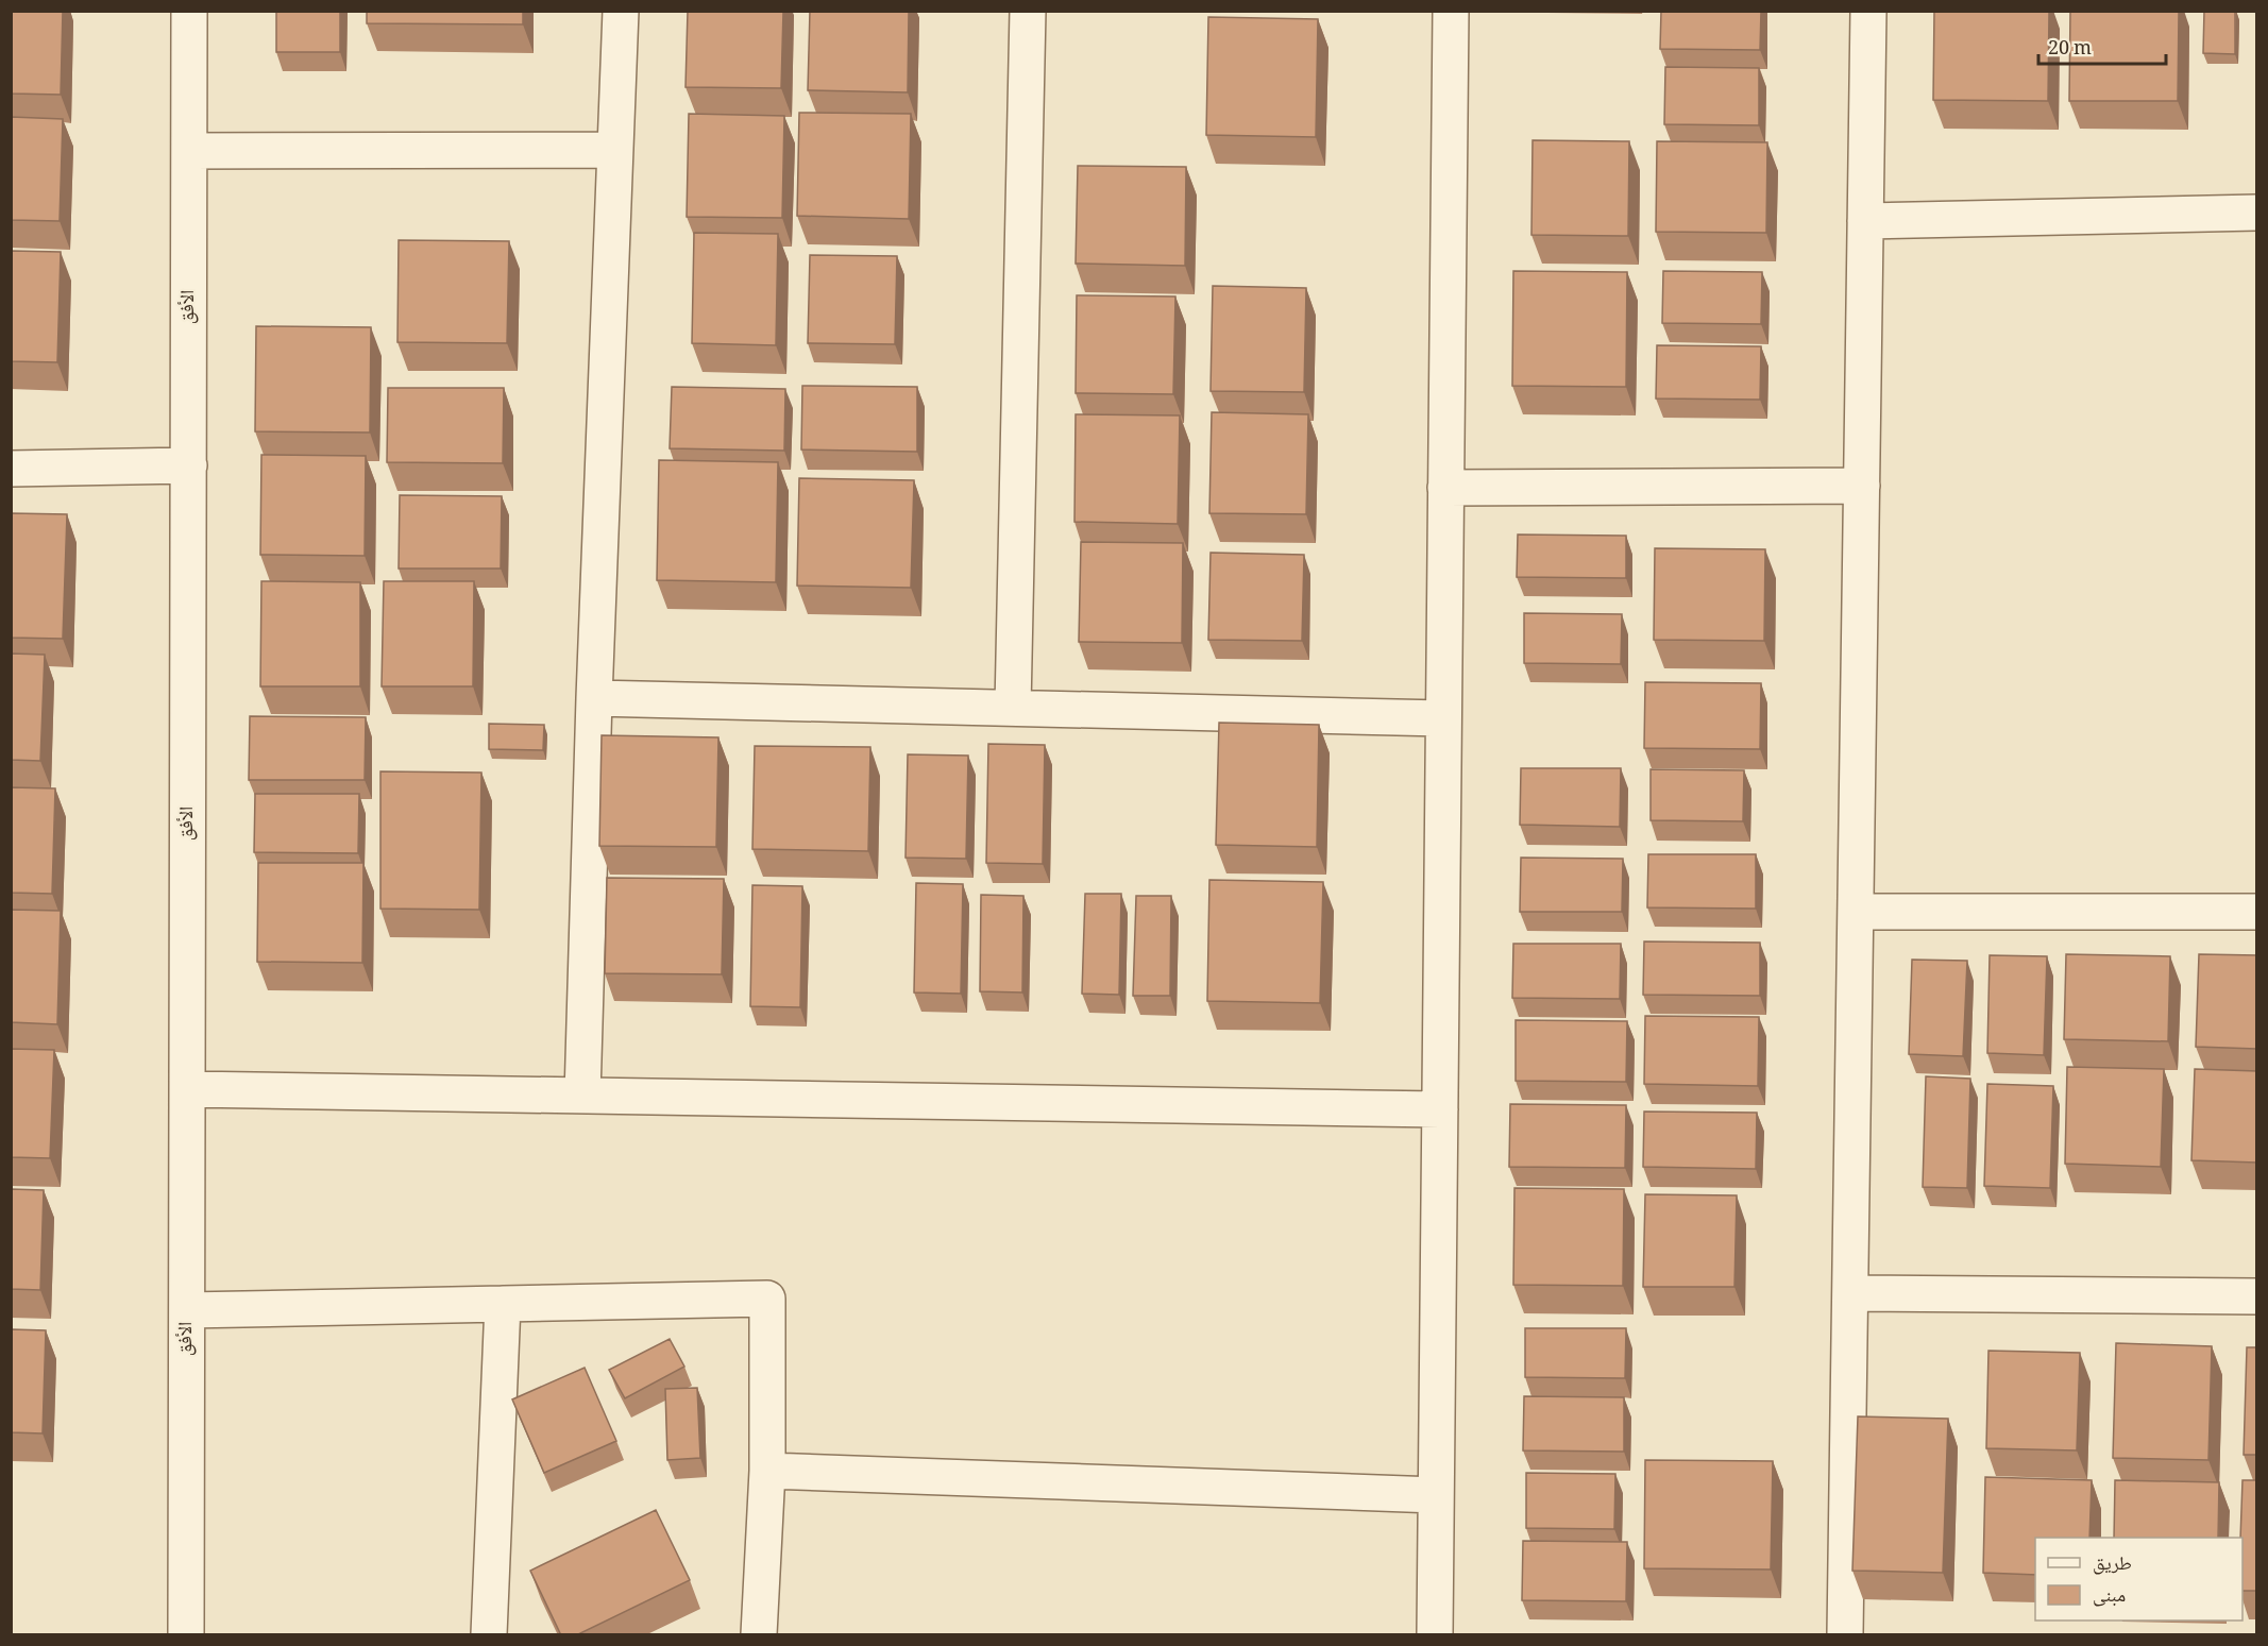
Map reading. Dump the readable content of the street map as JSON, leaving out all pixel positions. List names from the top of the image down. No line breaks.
{"streets":{"street":["الأفق"]},"legend":["طريق","مبنى"],"scale_bar":"20 m"}
